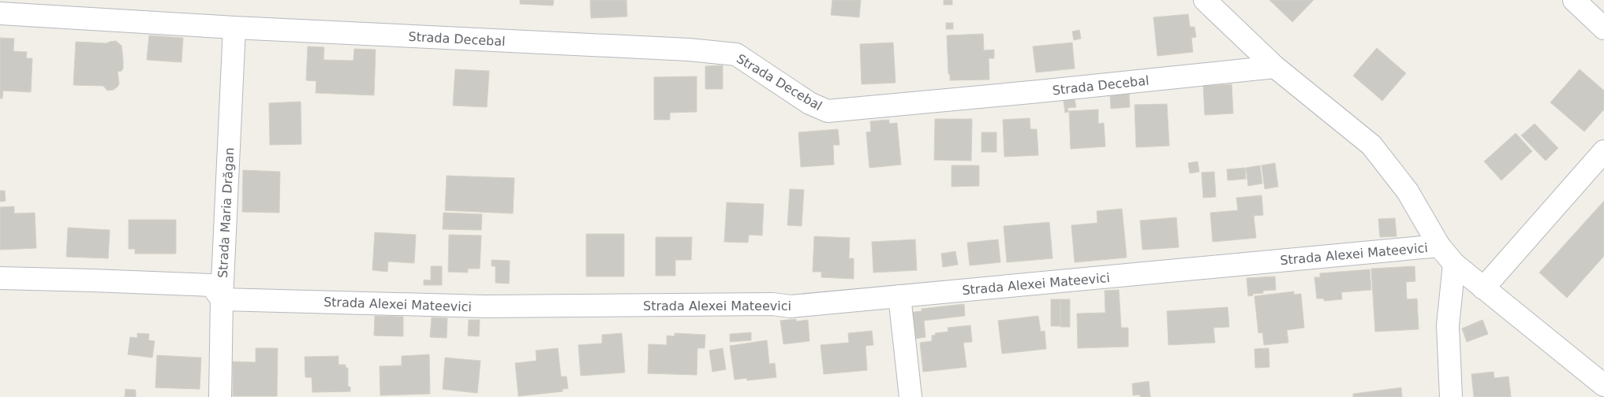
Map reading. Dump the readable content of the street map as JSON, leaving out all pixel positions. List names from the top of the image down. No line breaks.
{"streets":{"street":["Strada Decebal","Strada Maria Drăgan","Strada Alexei Mateevici"]},"crossings":[["Strada Decebal","Strada Maria Drăgan"],["Strada Maria Drăgan","Strada Alexei Mateevici"]]}
